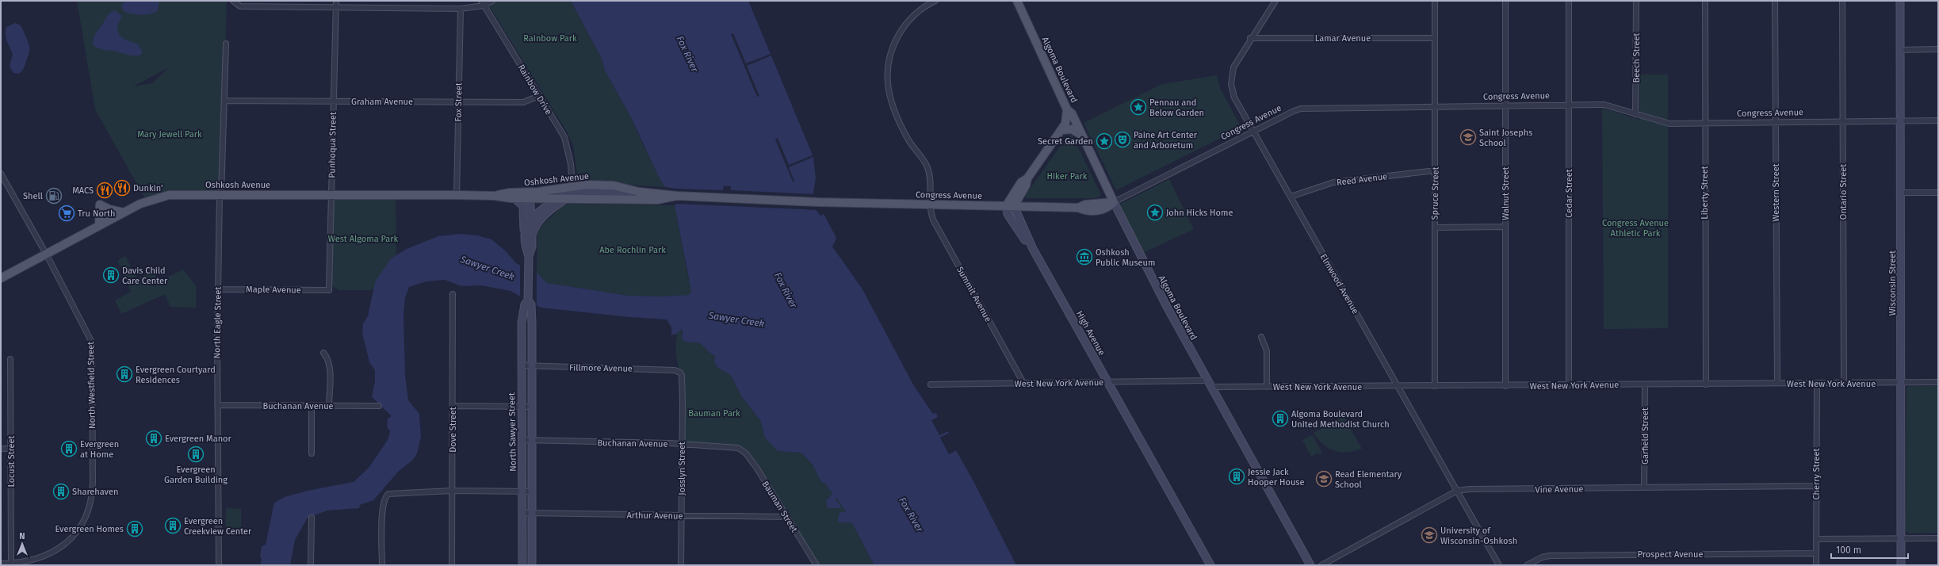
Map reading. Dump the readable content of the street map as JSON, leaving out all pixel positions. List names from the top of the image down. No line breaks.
{"streets":{"main road":["Algoma Boulevard","Congress Avenue","Oshkosh Avenue"],"street":["Lamar Avenue","Beech Street","Rainbow Drive","Graham Avenue","Fox Street","Punhoqua Street","Reed Avenue","Ontario Street","Liberty Street","Western Street","Spruce Street","Walnut Street","Cedar Street","Wisconsin Street","Elmwood Avenue","Maple Avenue","Summit Avenue","North Eagle Street","High Avenue","Fillmore Avenue","West New York Avenue","North Westfield Street","Buchanan Avenue","Dove Street","North Sawyer Street","Garfield Street","Locust Street","Josslyn Street","Cherry Street","Vine Avenue","Bauman Street","Arthur Avenue","Prospect Avenue"]},"crossings":[["Lamar Avenue","Spruce Street"],["Lamar Avenue","Elmwood Avenue"],["Beech Street","Congress Avenue"],["Algoma Boulevard","Congress Avenue"],["Algoma Boulevard","West New York Avenue"],["Rainbow Drive","Graham Avenue"],["Rainbow Drive","Oshkosh Avenue"],["Congress Avenue","Oshkosh Avenue"],["Congress Avenue","Ontario Street"],["Congress Avenue","Liberty Street"],["Congress Avenue","Western Street"],["Congress Avenue","Spruce Street"],["Congress Avenue","Walnut Street"],["Congress Avenue","Cedar Street"],["Congress Avenue","Wisconsin Street"],["Congress Avenue","Elmwood Avenue"],["Congress Avenue","Summit Avenue"],["Congress Avenue","High Avenue"],["Graham Avenue","Fox Street"],["Graham Avenue","Punhoqua Street"],["Graham Avenue","North Eagle Street"],["Fox Street","Oshkosh Avenue"],["Punhoqua Street","Oshkosh Avenue"],["Punhoqua Street","Maple Avenue"],["Oshkosh Avenue","North Eagle Street"],["Oshkosh Avenue","North Westfield Street"],["Oshkosh Avenue","North Sawyer Street"],["Reed Avenue","Spruce Street"],["Reed Avenue","Elmwood Avenue"],["Ontario Street","West New York Avenue"],["Liberty Street","West New York Avenue"],["Western Street","West New York Avenue"],["Spruce Street","West New York Avenue"],["Walnut Street","West New York Avenue"],["Cedar Street","West New York Avenue"],["Wisconsin Street","West New York Avenue"],["Elmwood Avenue","West New York Avenue"],["Elmwood Avenue","Vine Avenue"],["Maple Avenue","North Eagle Street"],["Summit Avenue","West New York Avenue"],["North Eagle Street","Buchanan Avenue"],["High Avenue","West New York Avenue"],["Fillmore Avenue","North Sawyer Street"],["Fillmore Avenue","Josslyn Street"],["West New York Avenue","Garfield Street"],["West New York Avenue","Cherry Street"],["North Westfield Street","Locust Street"],["Buchanan Avenue","North Sawyer Street"],["Buchanan Avenue","Josslyn Street"],["Buchanan Avenue","Bauman Street"],["North Sawyer Street","Arthur Avenue"],["Garfield Street","Vine Avenue"],["Josslyn Street","Arthur Avenue"],["Cherry Street","Vine Avenue"],["Cherry Street","Prospect Avenue"],["Bauman Street","Arthur Avenue"]],"water":["Fox River","Sawyer Creek"],"parks":["Rainbow Park","Mary Jewell Park","Hiker Park","Congress Avenue Athletic Park","West Algoma Park","Abe Rochlin Park","Bauman Park"],"places":{"place":["Pennau and Below Garden","Secret Garden","John Hicks Home"],"school or university":["Saint Josephs School","Read Elementary School","University of Wisconsin-Oshkosh"],"theatre":["Paine Art Center and Arboretum"],"restaurant":["Dunkin'","MACS"],"fuel station":["Shell"],"supermarket":["Tru North"],"museum":["Oshkosh Public Museum"],"building":["Davis Child Care Center","Evergreen Courtyard Residences","Algoma Boulevard United Methodist Church","Evergreen Manor","Evergreen at Home","Evergreen Garden Building","Jessie Jack Hooper House","Sharehaven","Evergreen Creekview Center","Evergreen Homes"]},"scale_bar":"100 m","north":"top"}
